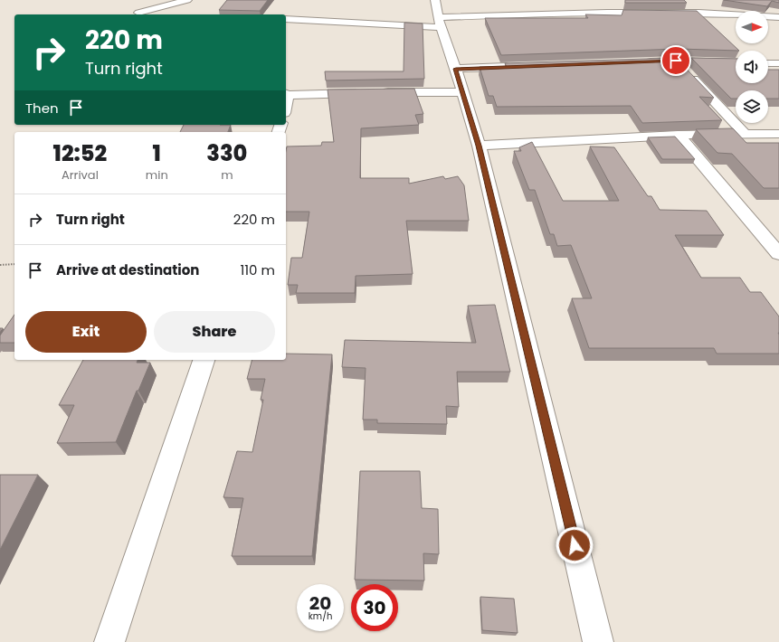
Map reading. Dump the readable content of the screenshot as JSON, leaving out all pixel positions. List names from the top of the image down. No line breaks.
{"north":"right","page":{"turn":["220 m","Turn right"],"then":"Then","eta":["12:52","Arrival","1","min","330","m"],"list":[{"name":"Turn right","value":"220 m"},{"name":"Arrive at destination","value":"110 m"}],"buttons":["Exit","Share"],"speed":"20 km/h","limit":"30"}}
